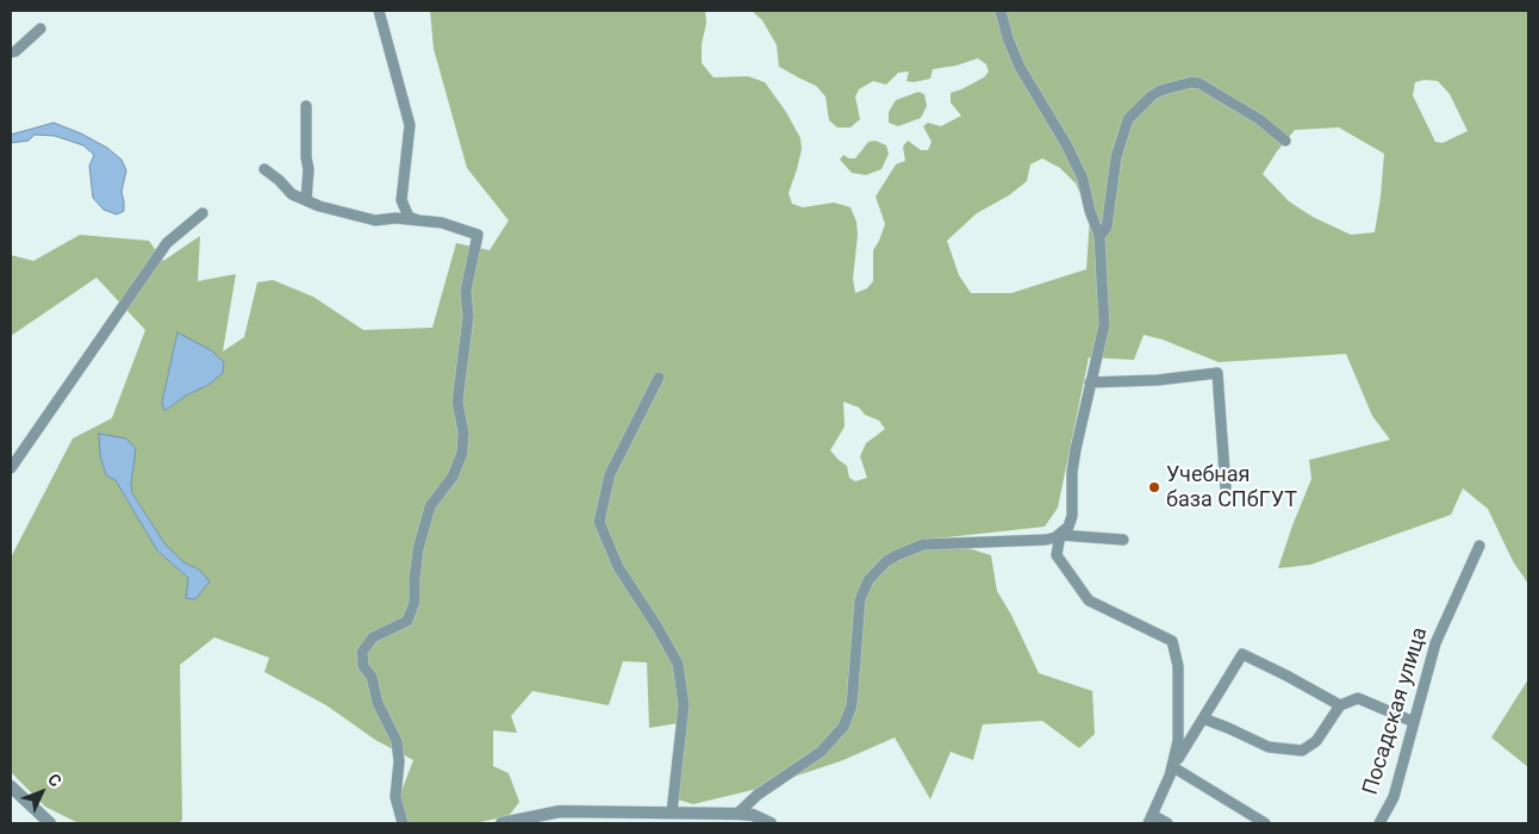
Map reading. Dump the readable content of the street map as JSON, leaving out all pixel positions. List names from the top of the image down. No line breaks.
{"streets":{"street":["Посадская улица"]},"places":["Учебная база СПбГУТ"],"north":"top right"}
